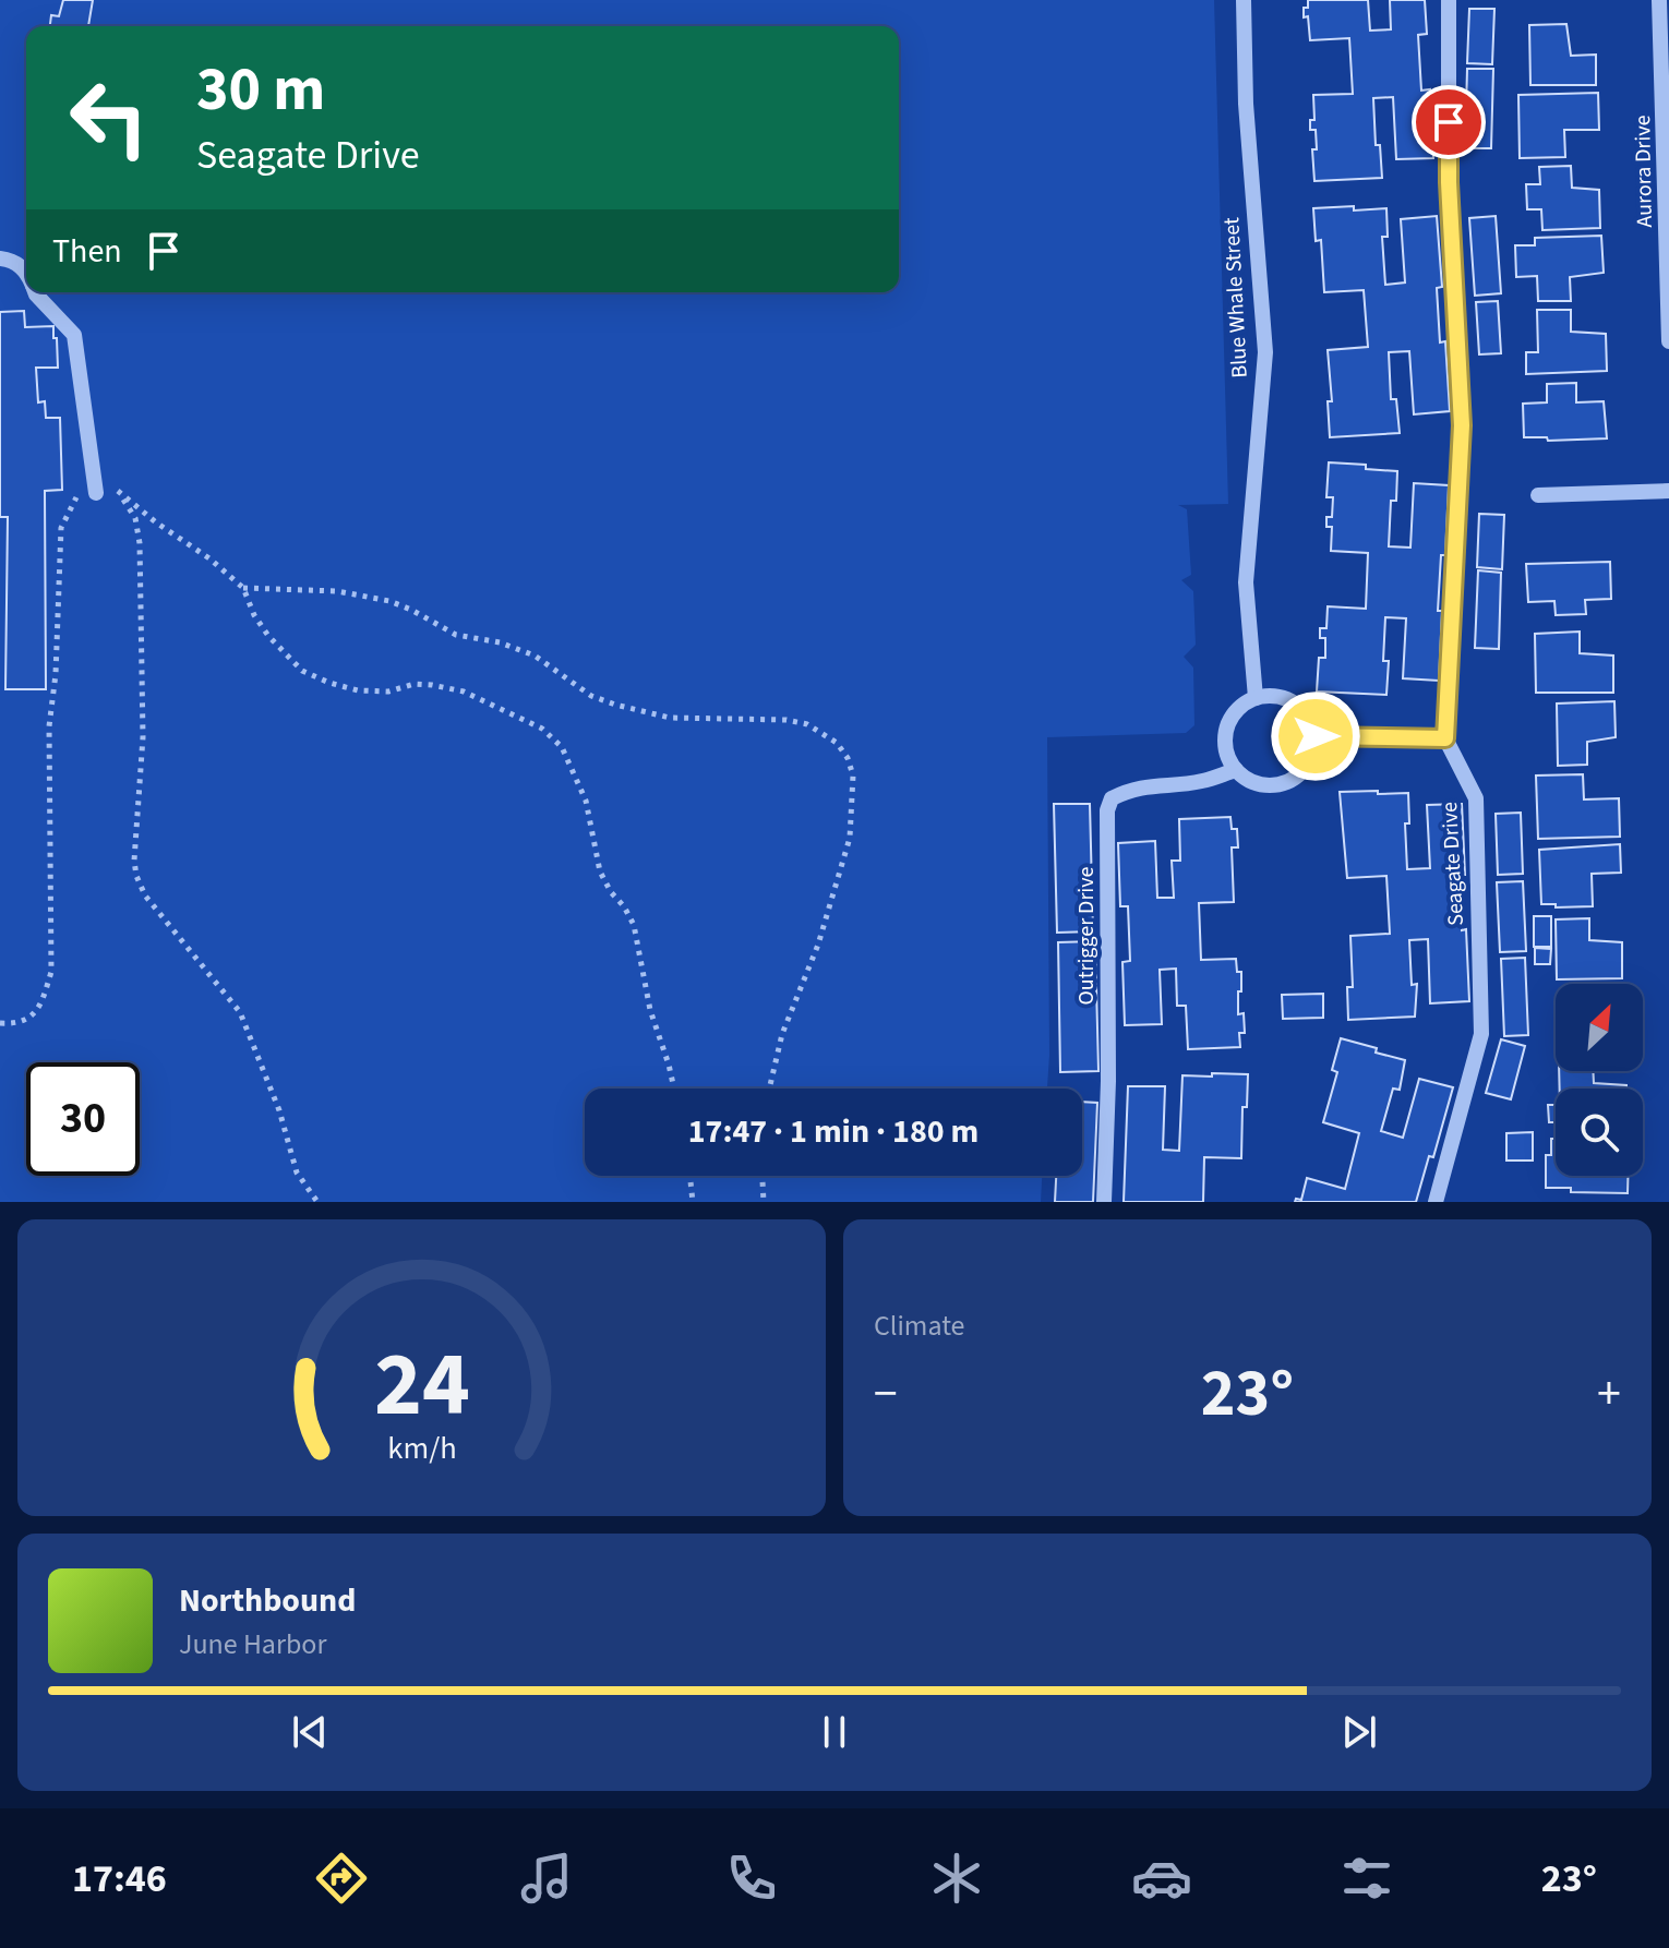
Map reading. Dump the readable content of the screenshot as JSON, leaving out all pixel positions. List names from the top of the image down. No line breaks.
{"streets":{"street":["Aurora Drive","Blue Whale Street","Seagate Drive","Outrigger Drive"]},"crossings":[["Blue Whale Street","Outrigger Drive"]],"north":"top right","page":{"turn":["30 m","Seagate Drive"],"then":"Then","limit":"30","trip":"17:47 · 1 min · 180 m","tile":"Climate","heat":["−","23°","+"],"song":["Northbound","June Harbor"],"tabs":["17:46","23°"],"gauge":["24","km/h"]}}
